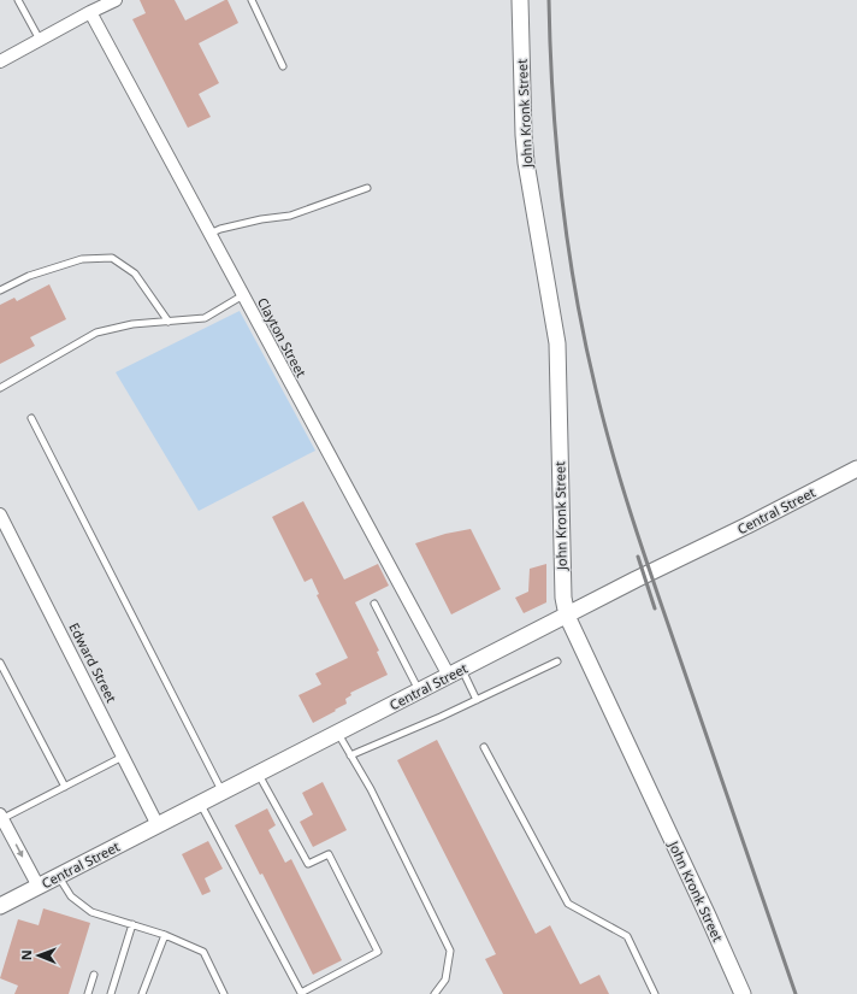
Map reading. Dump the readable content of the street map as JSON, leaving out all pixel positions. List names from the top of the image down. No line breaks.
{"streets":{"street":["John Kronk Street","Clayton Street","Central Street","Edward Street"]},"crossings":[["John Kronk Street","Central Street"],["Clayton Street","Central Street"],["Central Street","Edward Street"]],"north":"left"}
